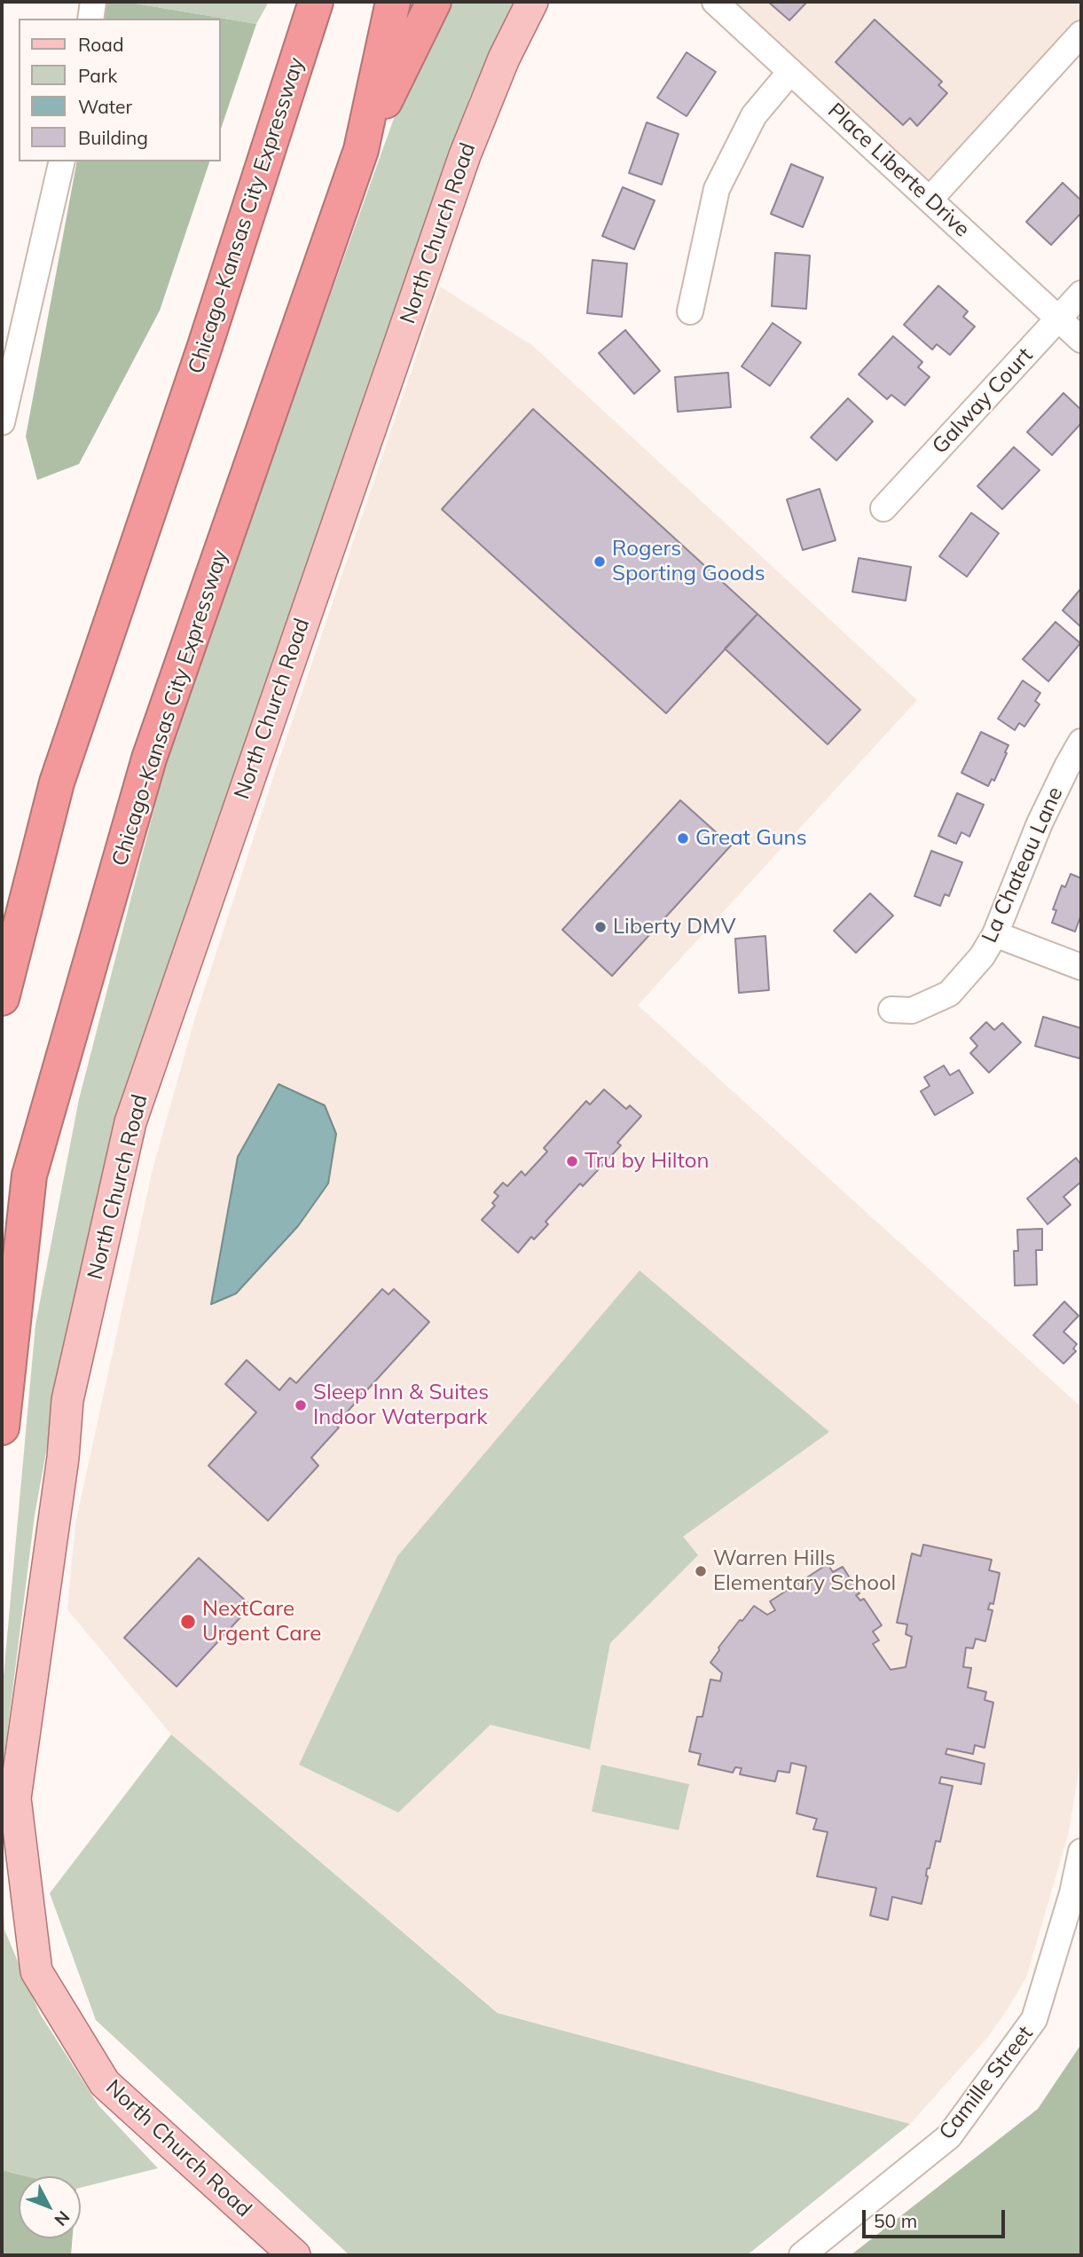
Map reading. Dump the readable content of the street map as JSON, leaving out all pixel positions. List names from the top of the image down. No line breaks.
{"streets":{"highway":["Chicago-Kansas City Expressway"],"main road":["North Church Road"],"street":["Place Liberte Drive","Galway Court","La Chateau Lane","Camille Street"]},"crossings":[["Place Liberte Drive","Galway Court"]],"places":["Rogers Sporting Goods","Great Guns","Liberty DMV","Tru by Hilton","Sleep Inn & Suites Indoor Waterpark","Warren Hills Elementary School","NextCare Urgent Care"],"legend":["Road","Park","Water","Building"],"scale_bar":"50 m","north":"bottom right"}
